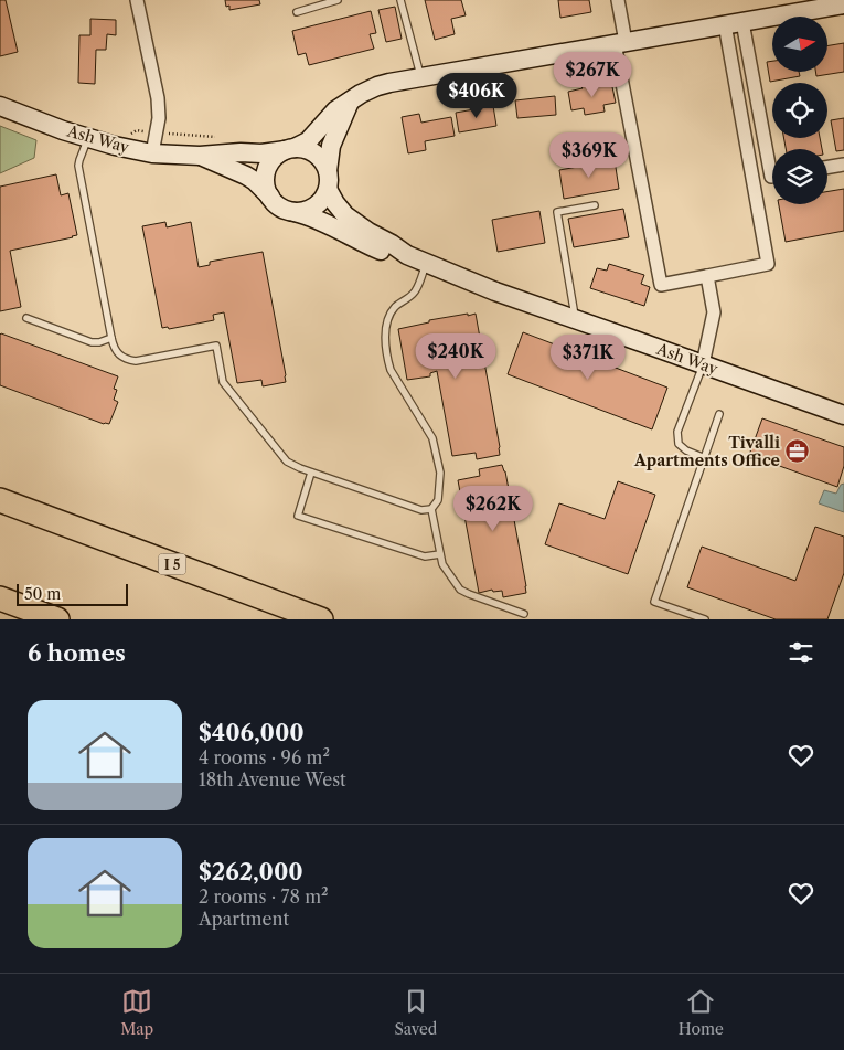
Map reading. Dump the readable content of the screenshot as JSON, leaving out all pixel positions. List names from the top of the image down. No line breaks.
{"streets":{"highway":["I 5"],"street":["Ash Way"]},"places":{"office":["Tivalli Apartments Office"]},"scale_bar":"50 m","north":"right","page":{"price":["$267K","$406K","$369K","$240K","$371K","$262K"],"scale":"50 m","heading":"6 homes","list":[{"name":"$406,000","note":"4 rooms · 96 m² · 18th Avenue West"},{"name":"$262,000","note":"2 rooms · 78 m² · Apartment"}],"tabs":["Map","Saved","Home"]}}
